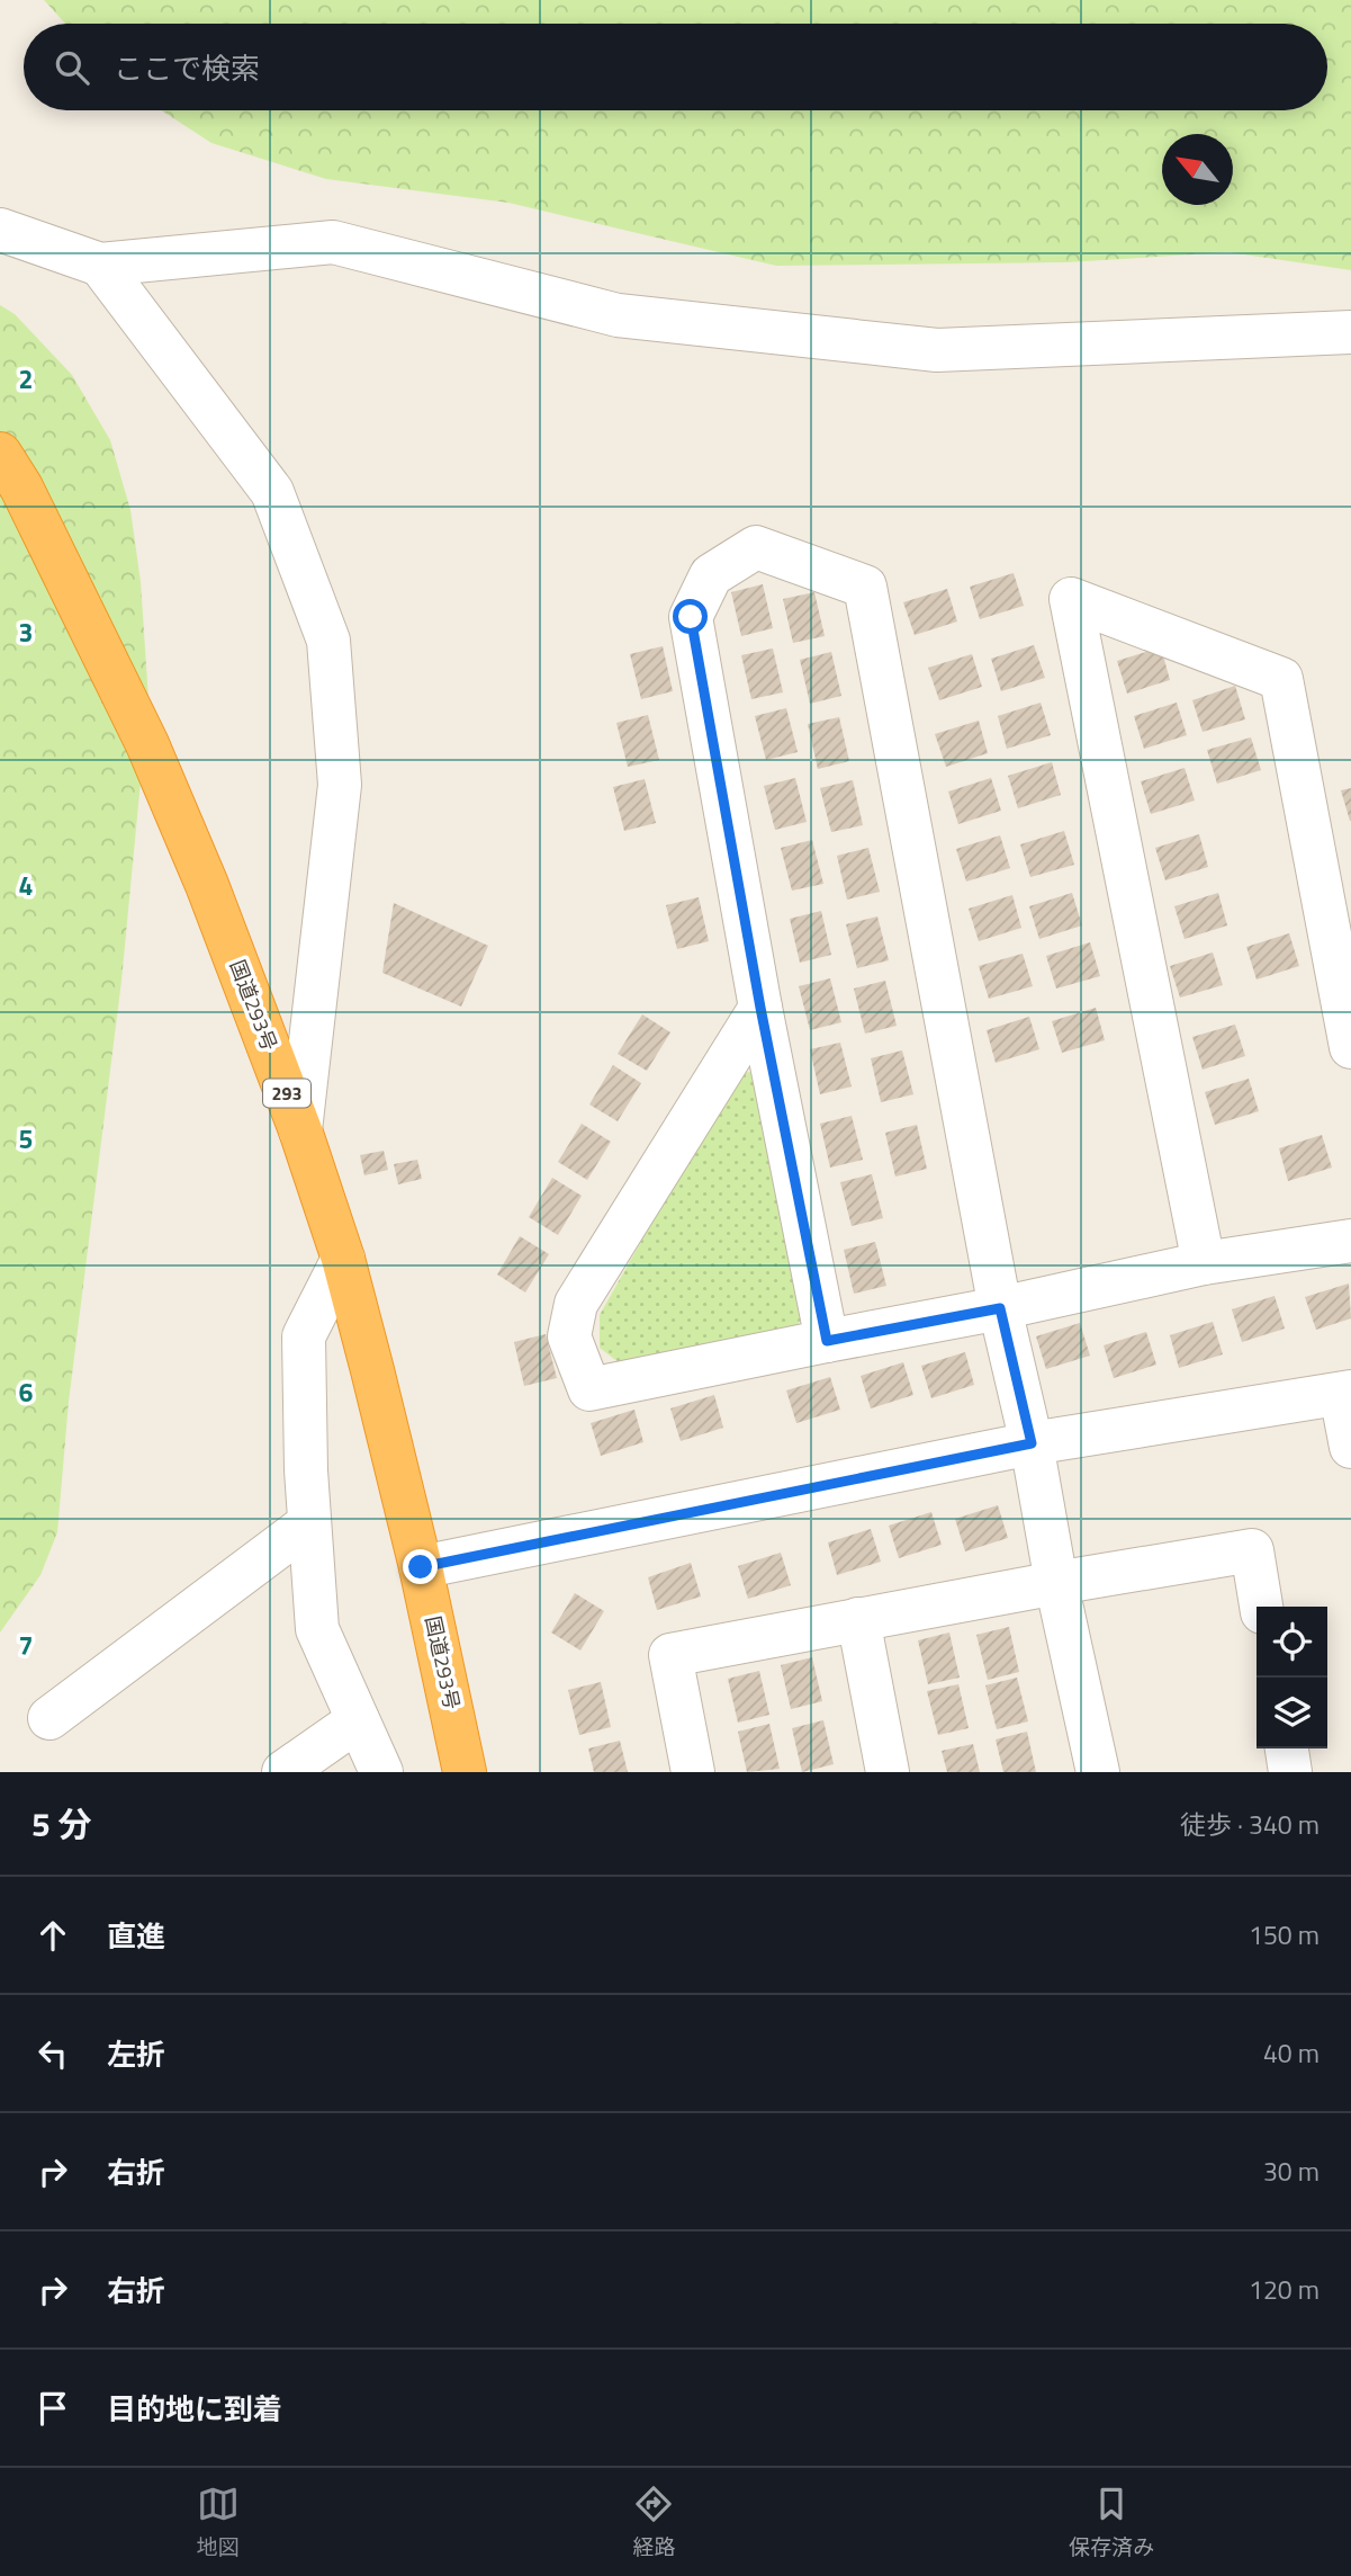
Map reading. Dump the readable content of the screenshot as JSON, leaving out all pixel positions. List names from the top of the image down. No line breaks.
{"streets":{"highway":["国道293号","293"]},"north":"top left","page":{"search":"ここで検索","heading":["5 分","徒歩 · 340 m"],"list":[["直進","150 m"],["左折","40 m"],["右折","30 m"],["右折","120 m"],"目的地に到着"],"nav":["地図","経路","保存済み"]},"grid":{"rows":["2","3","4","5","6","7"]}}
